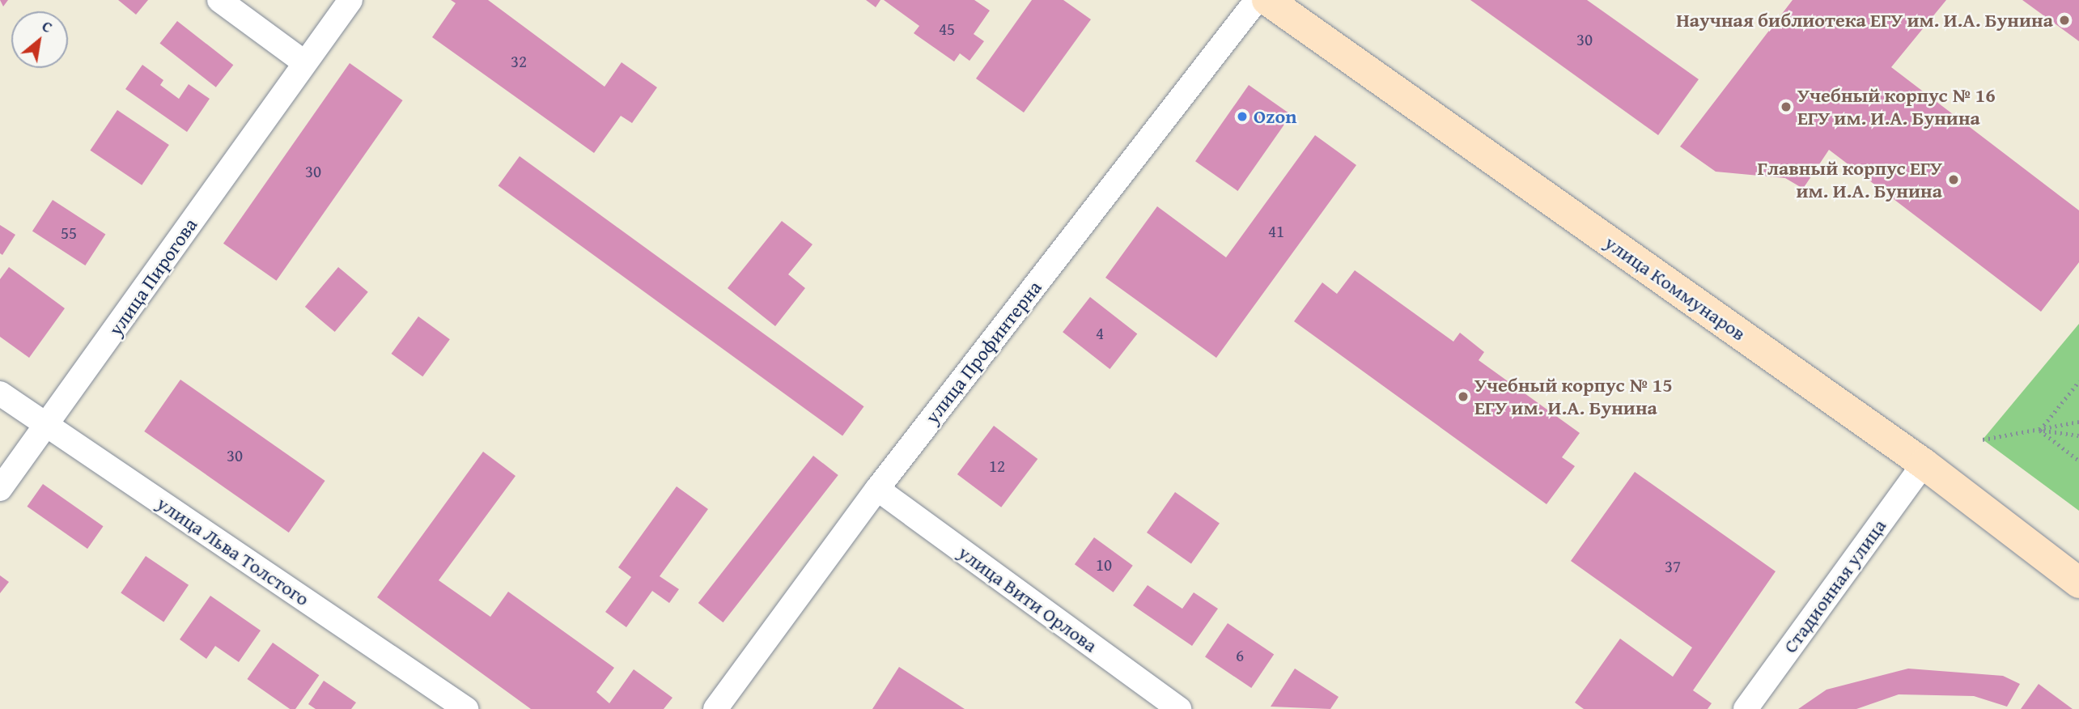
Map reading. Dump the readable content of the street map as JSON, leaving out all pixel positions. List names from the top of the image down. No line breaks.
{"streets":{"main road":["улица Коммунаров"],"street":["улица Пирогова","улица Профинтерна","улица Льва Толстого","Стадионная улица","улица Вити Орлова"]},"crossings":[["улица Пирогова","улица Льва Толстого"],["улица Коммунаров","Стадионная улица"],["улица Профинтерна","улица Вити Орлова"]],"places":["Научная библиотека ЕГУ им. И.А. Бунина","Учебный корпус № 16 ЕГУ им. И.А. Бунина","Ozon","Главный корпус ЕГУ им. И.А. Бунина","Учебный корпус № 15 ЕГУ им. И.А. Бунина"],"house_numbers":["45","30","32","30","41","55","4","30","12","10","37","6"],"north":"top right"}
